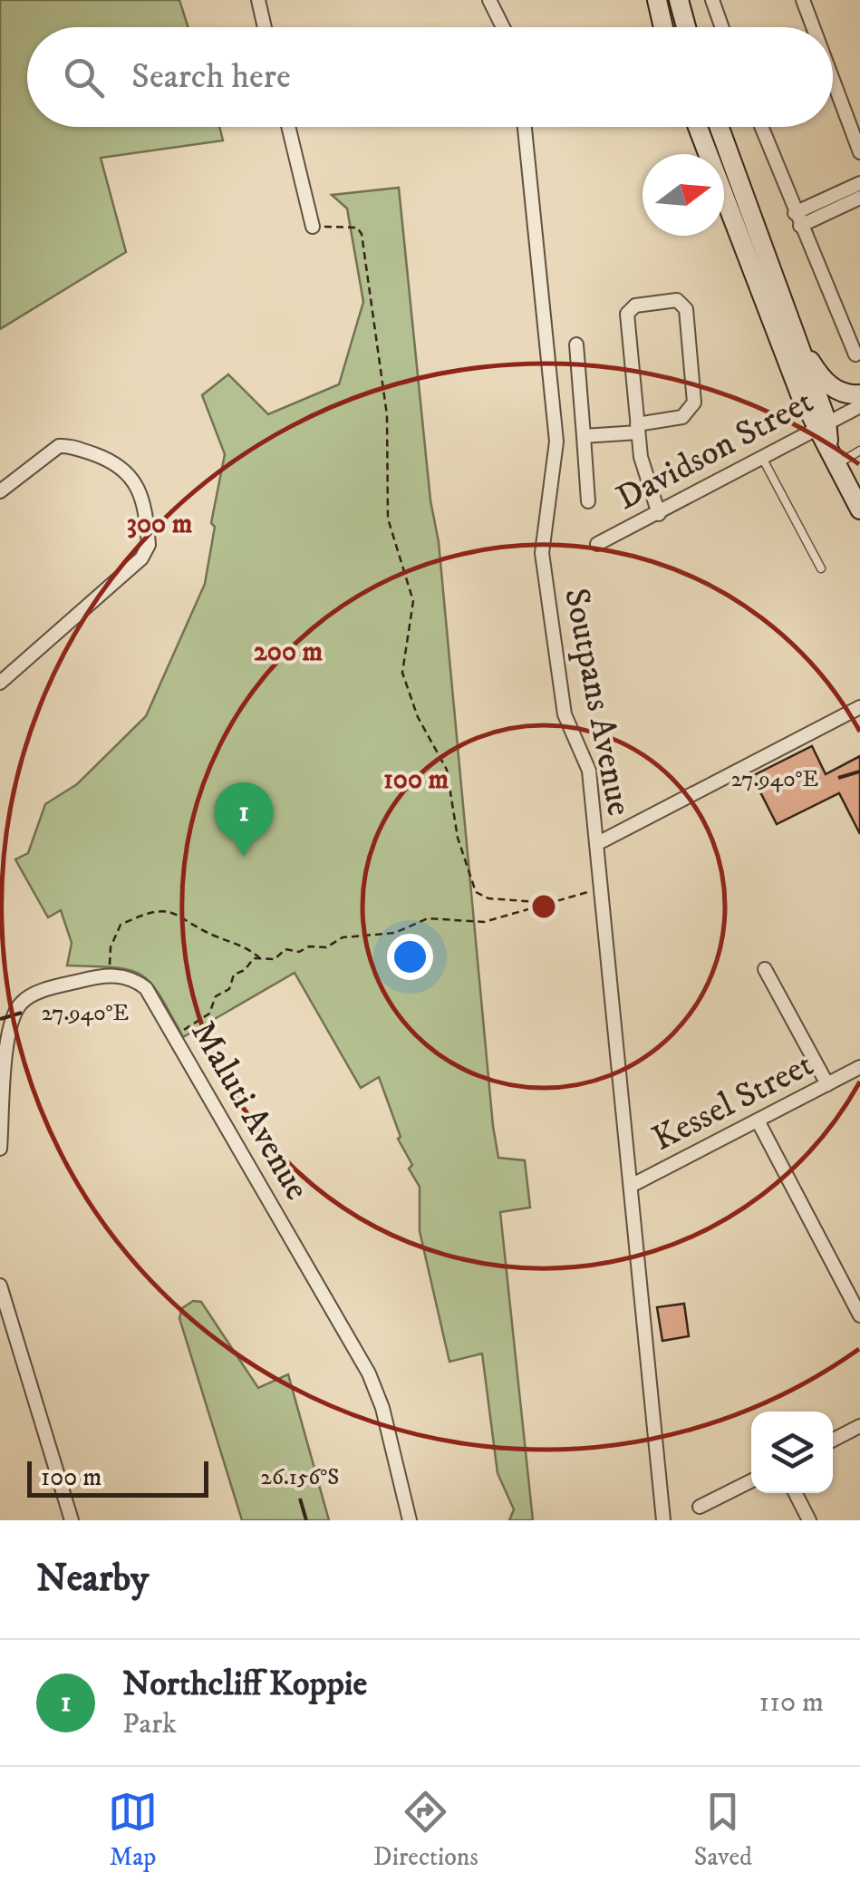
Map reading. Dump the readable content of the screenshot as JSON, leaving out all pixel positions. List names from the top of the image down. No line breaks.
{"streets":{"street":["Davidson Street","Soutpans Avenue","Kessel Street","Maluti Avenue"]},"crossings":[["Soutpans Avenue","Kessel Street"]],"scale_bar":"100 m","north":"right","page":{"search":"Search here","pins":"1","scale":"100 m","heading":"Nearby","list":[{"mark":"1","name":"Northcliff Koppie","note":"Park","value":"110 m"}],"nav":["Map","Directions","Saved"]},"coordinates":["27.940°E","26.156°S"],"rings":["300 m","200 m","100 m"]}
